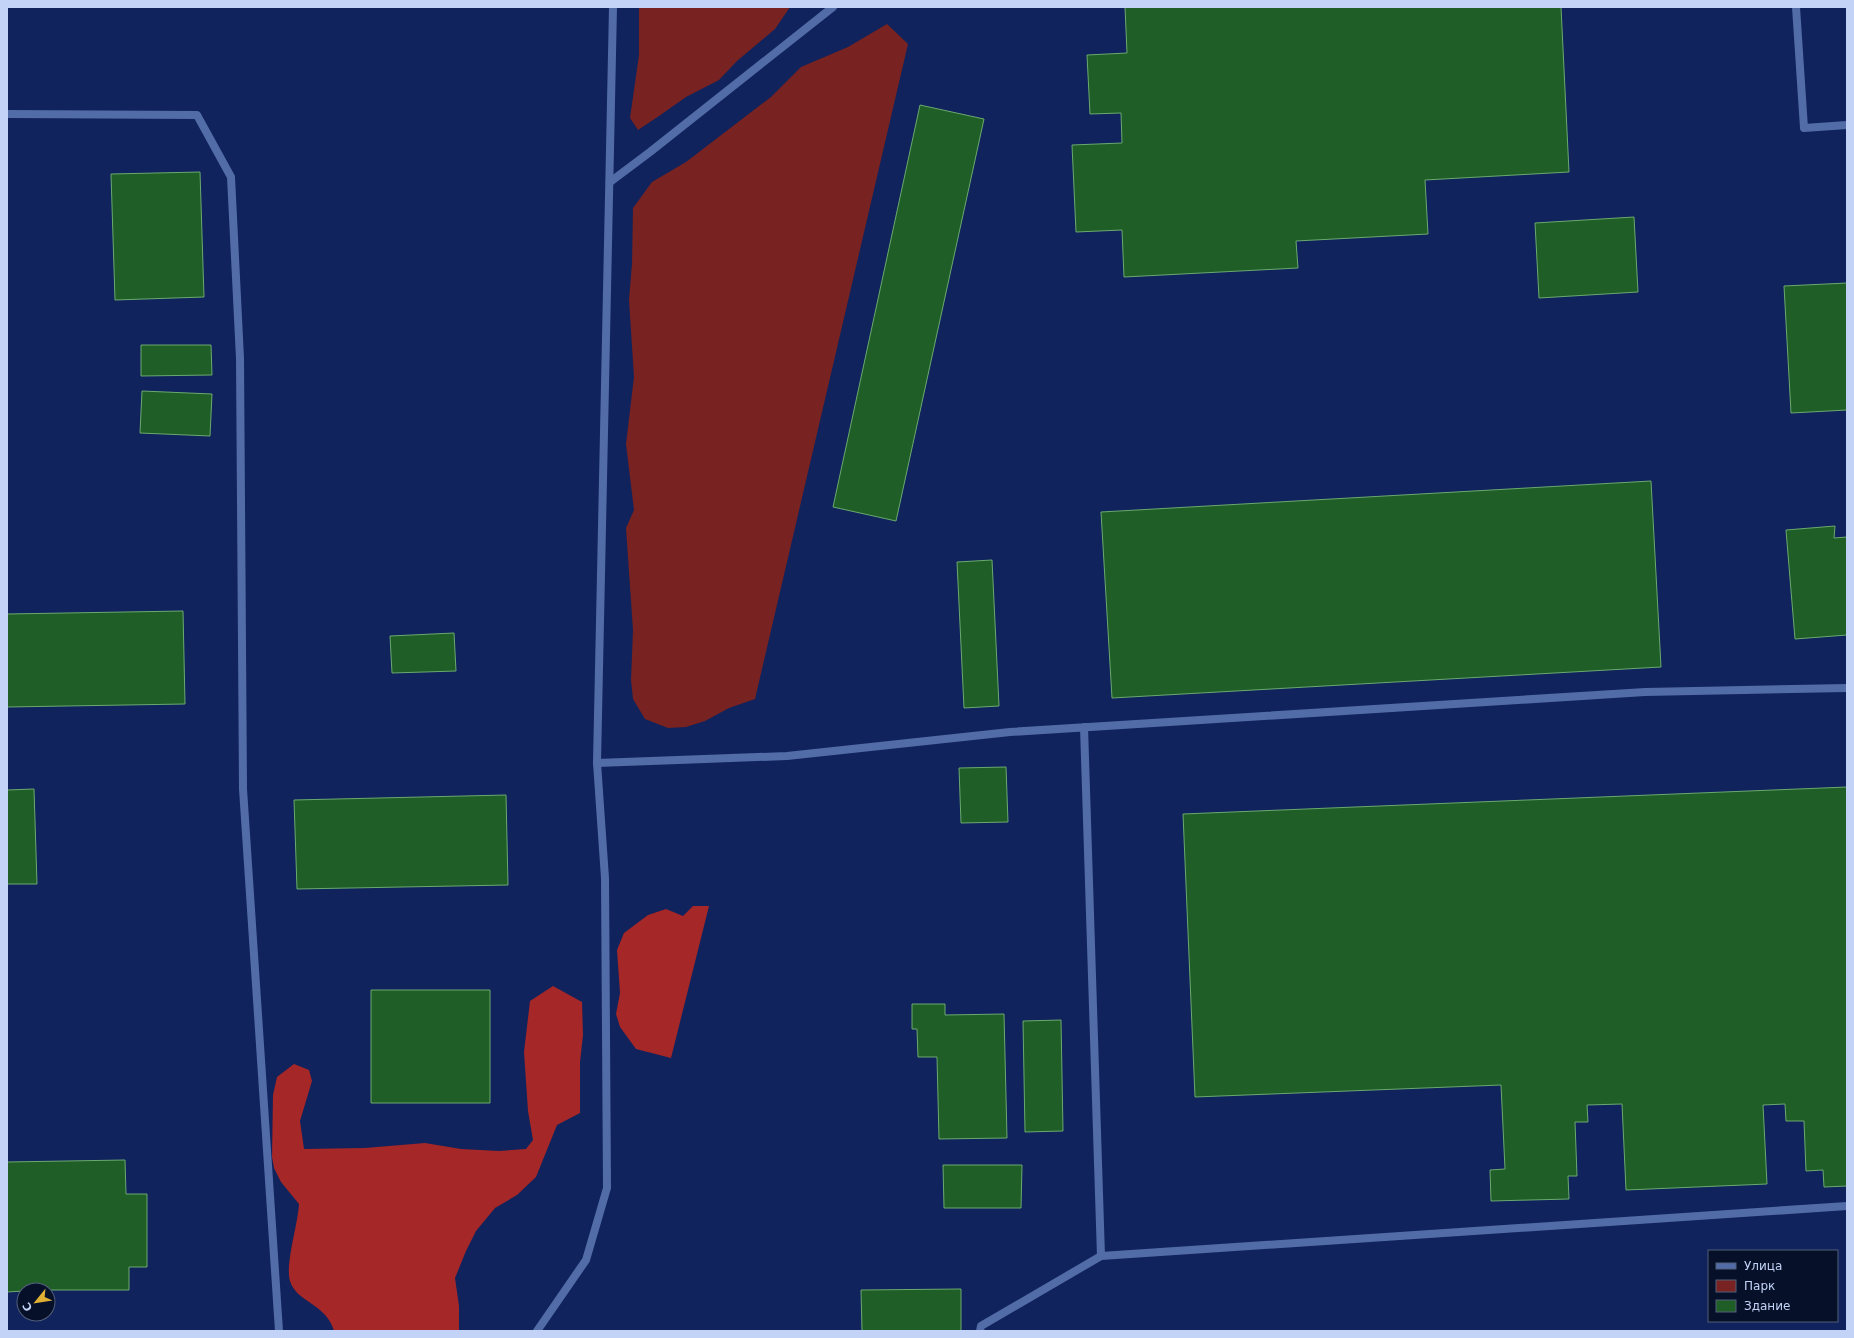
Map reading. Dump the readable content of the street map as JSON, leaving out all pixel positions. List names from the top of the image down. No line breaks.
{"legend":["Улица","Парк","Здание"],"north":"bottom left"}
